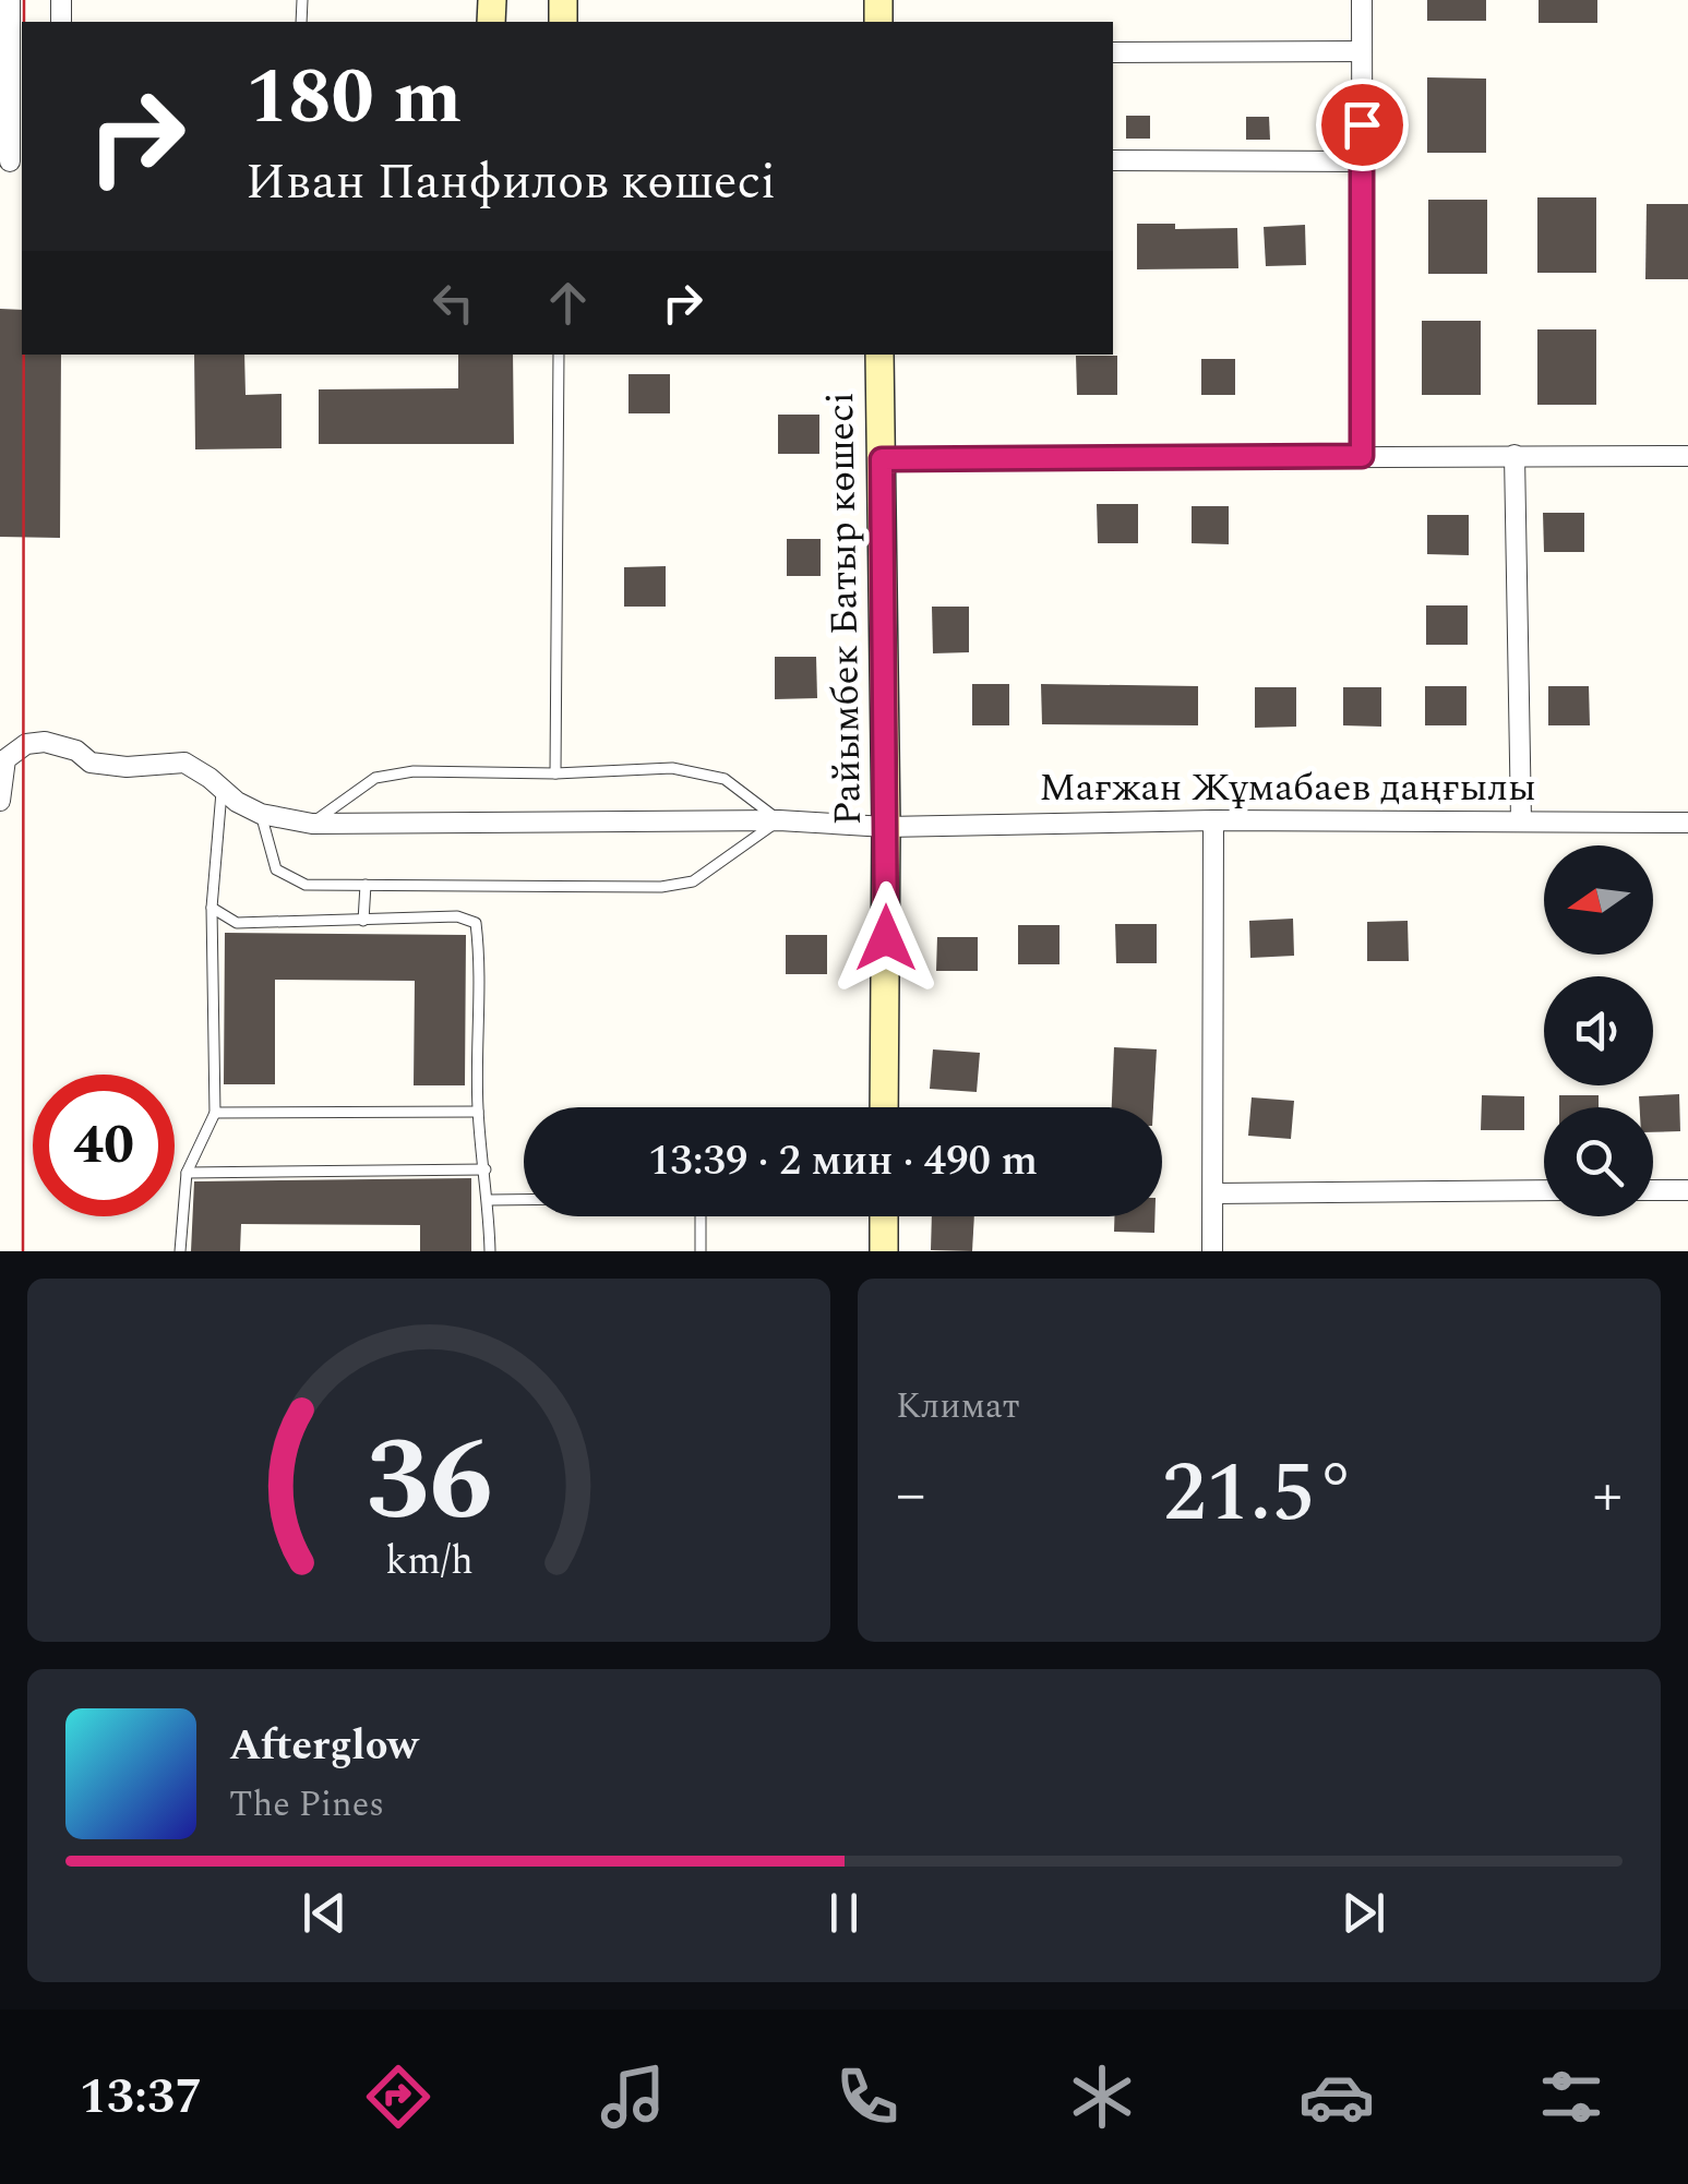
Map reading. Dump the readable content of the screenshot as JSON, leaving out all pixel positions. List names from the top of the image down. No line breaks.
{"streets":{"street":["Райымбек Батыр көшесі","Мағжан Жұмабаев даңғылы"]},"crossings":[["Райымбек Батыр көшесі","Мағжан Жұмабаев даңғылы"]],"north":"left","page":{"turn":["180 m","Иван Панфилов көшесі"],"limit":"40","trip":"13:39 · 2 мин · 490 m","tile":"Климат","heat":["−","21.5°","+"],"song":["Afterglow","The Pines"],"tabs":"13:37","gauge":["36","km/h"]}}
